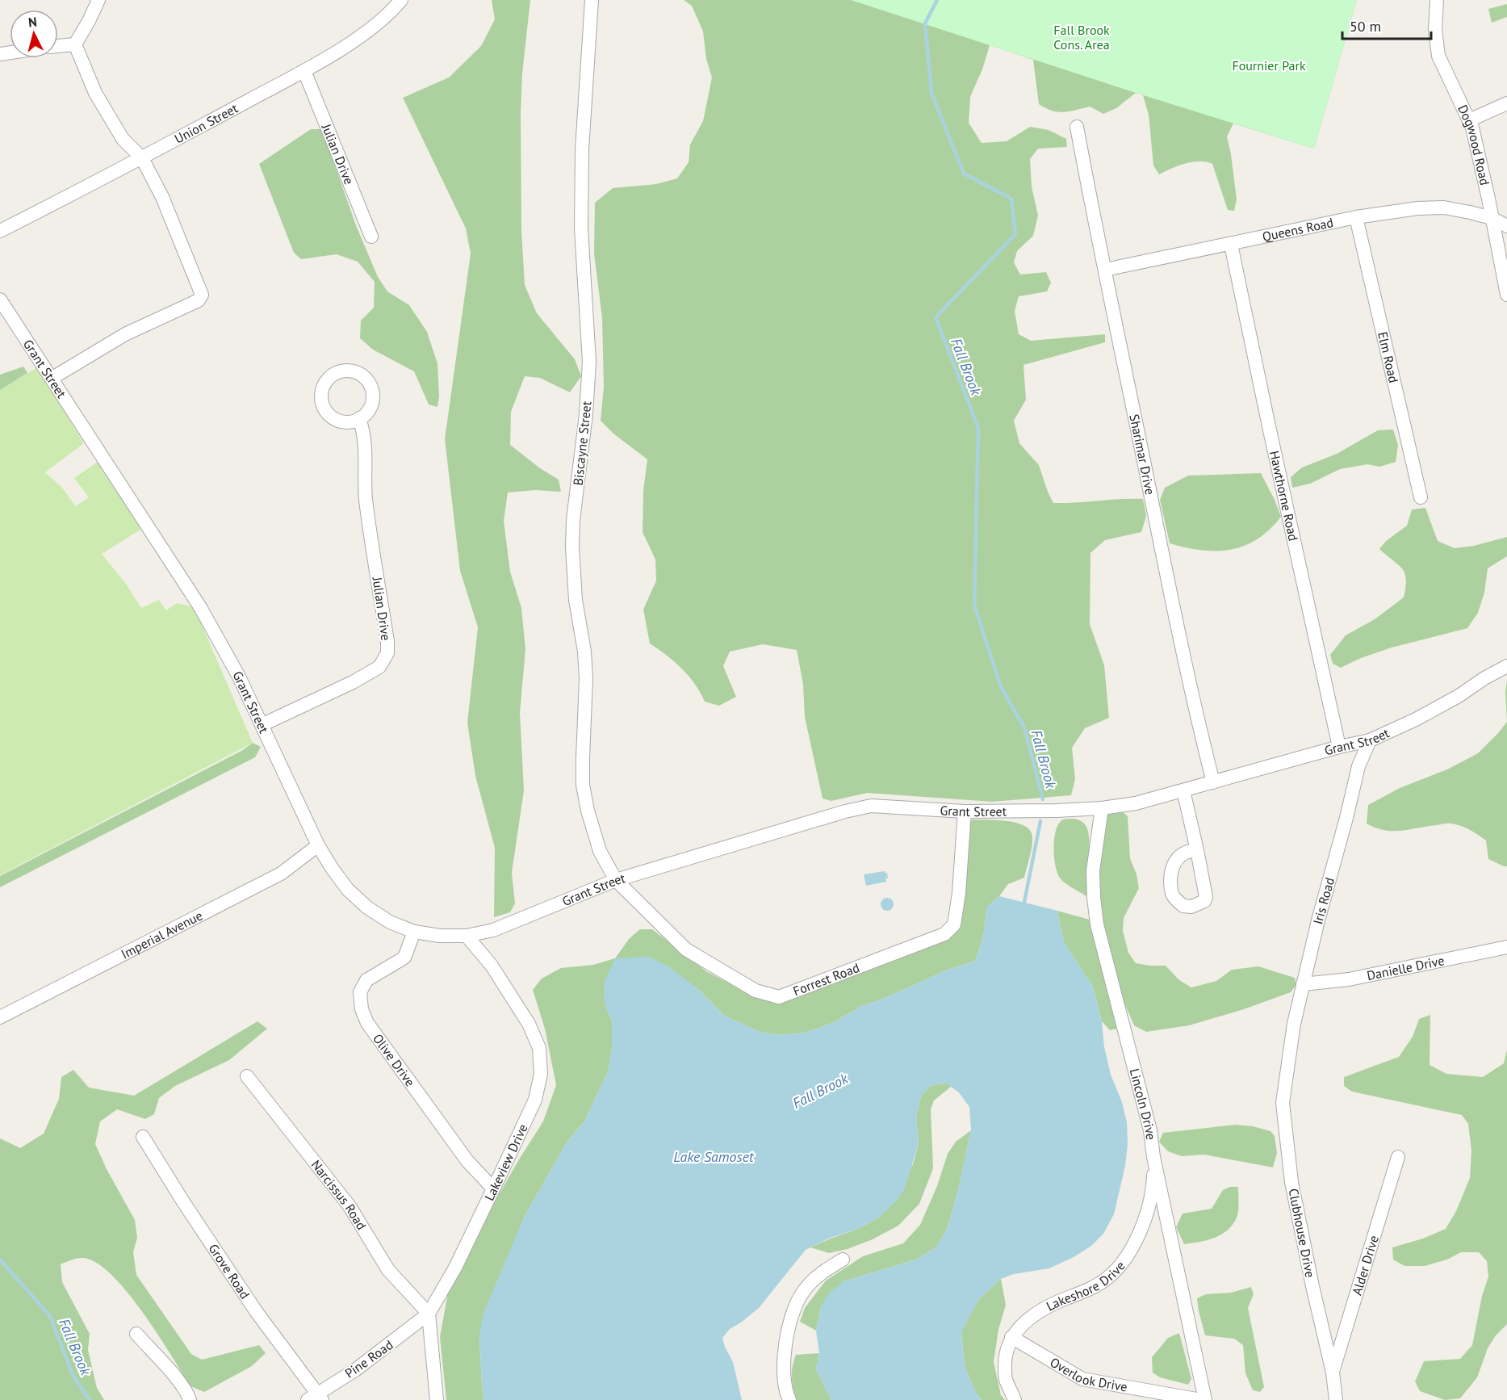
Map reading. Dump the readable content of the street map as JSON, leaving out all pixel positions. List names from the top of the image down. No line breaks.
{"streets":{"street":["Union Street","Dogwood Road","Julian Drive","Queens Road","Elm Road","Grant Street","Biscayne Street","Sharimar Drive","Hawthorne Road","Iris Road","Imperial Avenue","Danielle Drive","Forrest Road","Olive Drive","Lincoln Drive","Lakeview Drive","Narcissus Road","Clubhouse Drive","Alder Drive","Grove Road","Lakeshore Drive","Pine Road","Overlook Drive"]},"crossings":[["Union Street","Julian Drive"],["Dogwood Road","Queens Road"],["Julian Drive","Grant Street"],["Queens Road","Elm Road"],["Queens Road","Sharimar Drive"],["Queens Road","Hawthorne Road"],["Grant Street","Biscayne Street"],["Grant Street","Sharimar Drive"],["Grant Street","Hawthorne Road"],["Grant Street","Iris Road"],["Grant Street","Imperial Avenue"],["Grant Street","Forrest Road"],["Grant Street","Olive Drive"],["Grant Street","Lincoln Drive"],["Grant Street","Lakeview Drive"],["Biscayne Street","Forrest Road"],["Iris Road","Danielle Drive"],["Iris Road","Clubhouse Drive"],["Olive Drive","Lakeview Drive"],["Lincoln Drive","Lakeshore Drive"],["Lakeview Drive","Narcissus Road"],["Lakeview Drive","Pine Road"],["Narcissus Road","Pine Road"],["Clubhouse Drive","Alder Drive"],["Grove Road","Pine Road"],["Lakeshore Drive","Overlook Drive"]],"water":["Fall Brook","Lake Samoset"],"parks":["Fall Brook Cons. Area","Fournier Park"],"scale_bar":"50 m","north":"top"}
